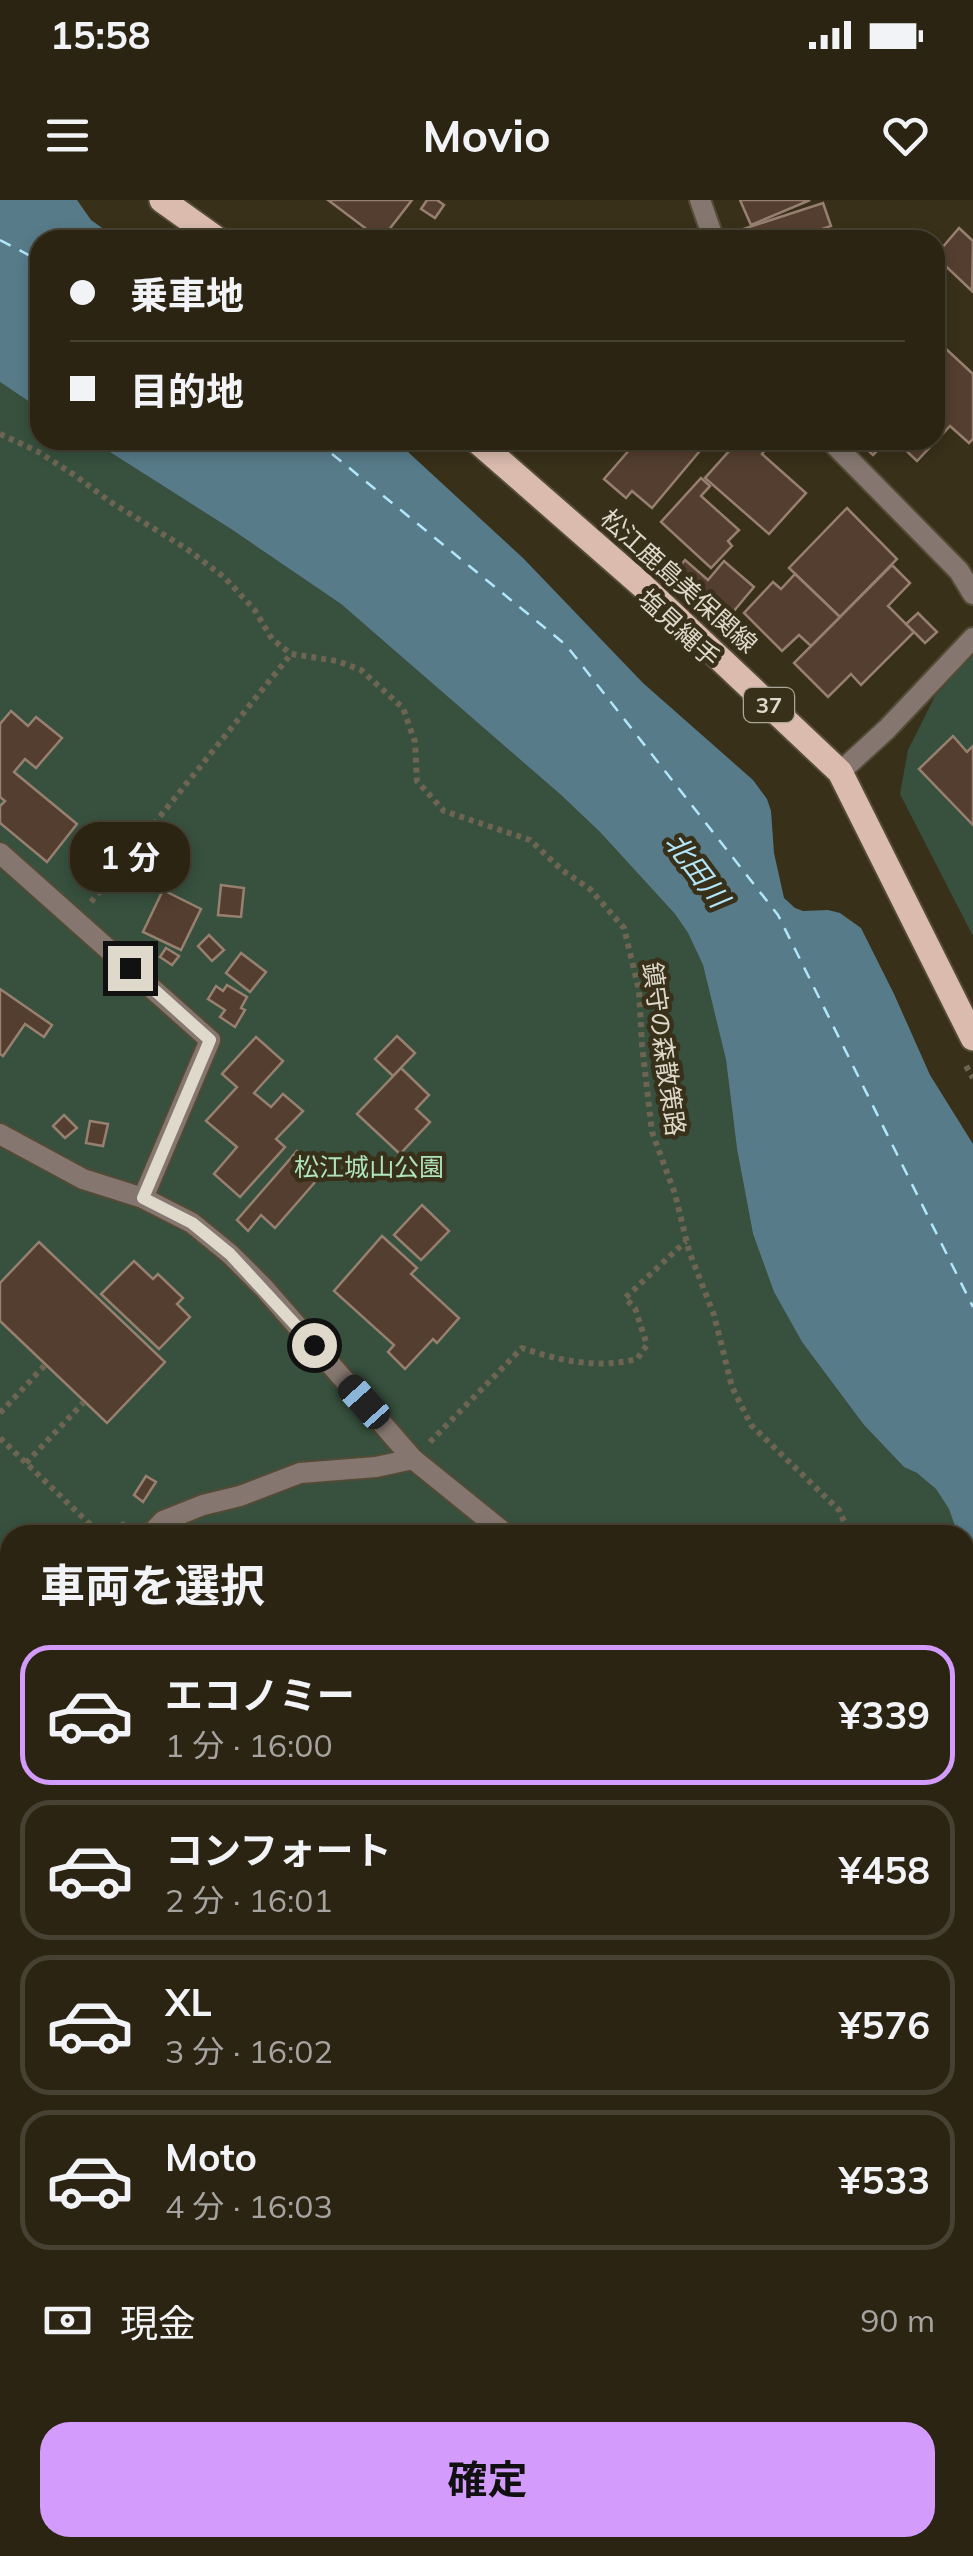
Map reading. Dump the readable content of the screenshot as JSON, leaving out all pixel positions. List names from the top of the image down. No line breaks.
{"streets":{"main road":["松江鹿島美保関線","37"],"path":["鎮守の森散策路"]},"water":["北田川"],"parks":["松江城山公園"],"page":{"status":"15:58","header":"Movio","banner":["乗車地","目的地"],"bubble":"1 分","heading":"車両を選択","list":[{"name":"エコノミー","note":"1 分 · 16:00","value":"¥339"},{"name":"コンフォート","note":"2 分 · 16:01","value":"¥458"},{"name":"XL","note":"3 分 · 16:02","value":"¥576"},{"name":"Moto","note":"4 分 · 16:03","value":"¥533"}],"pay":["現金","90 m"],"buttons":"確定"}}
